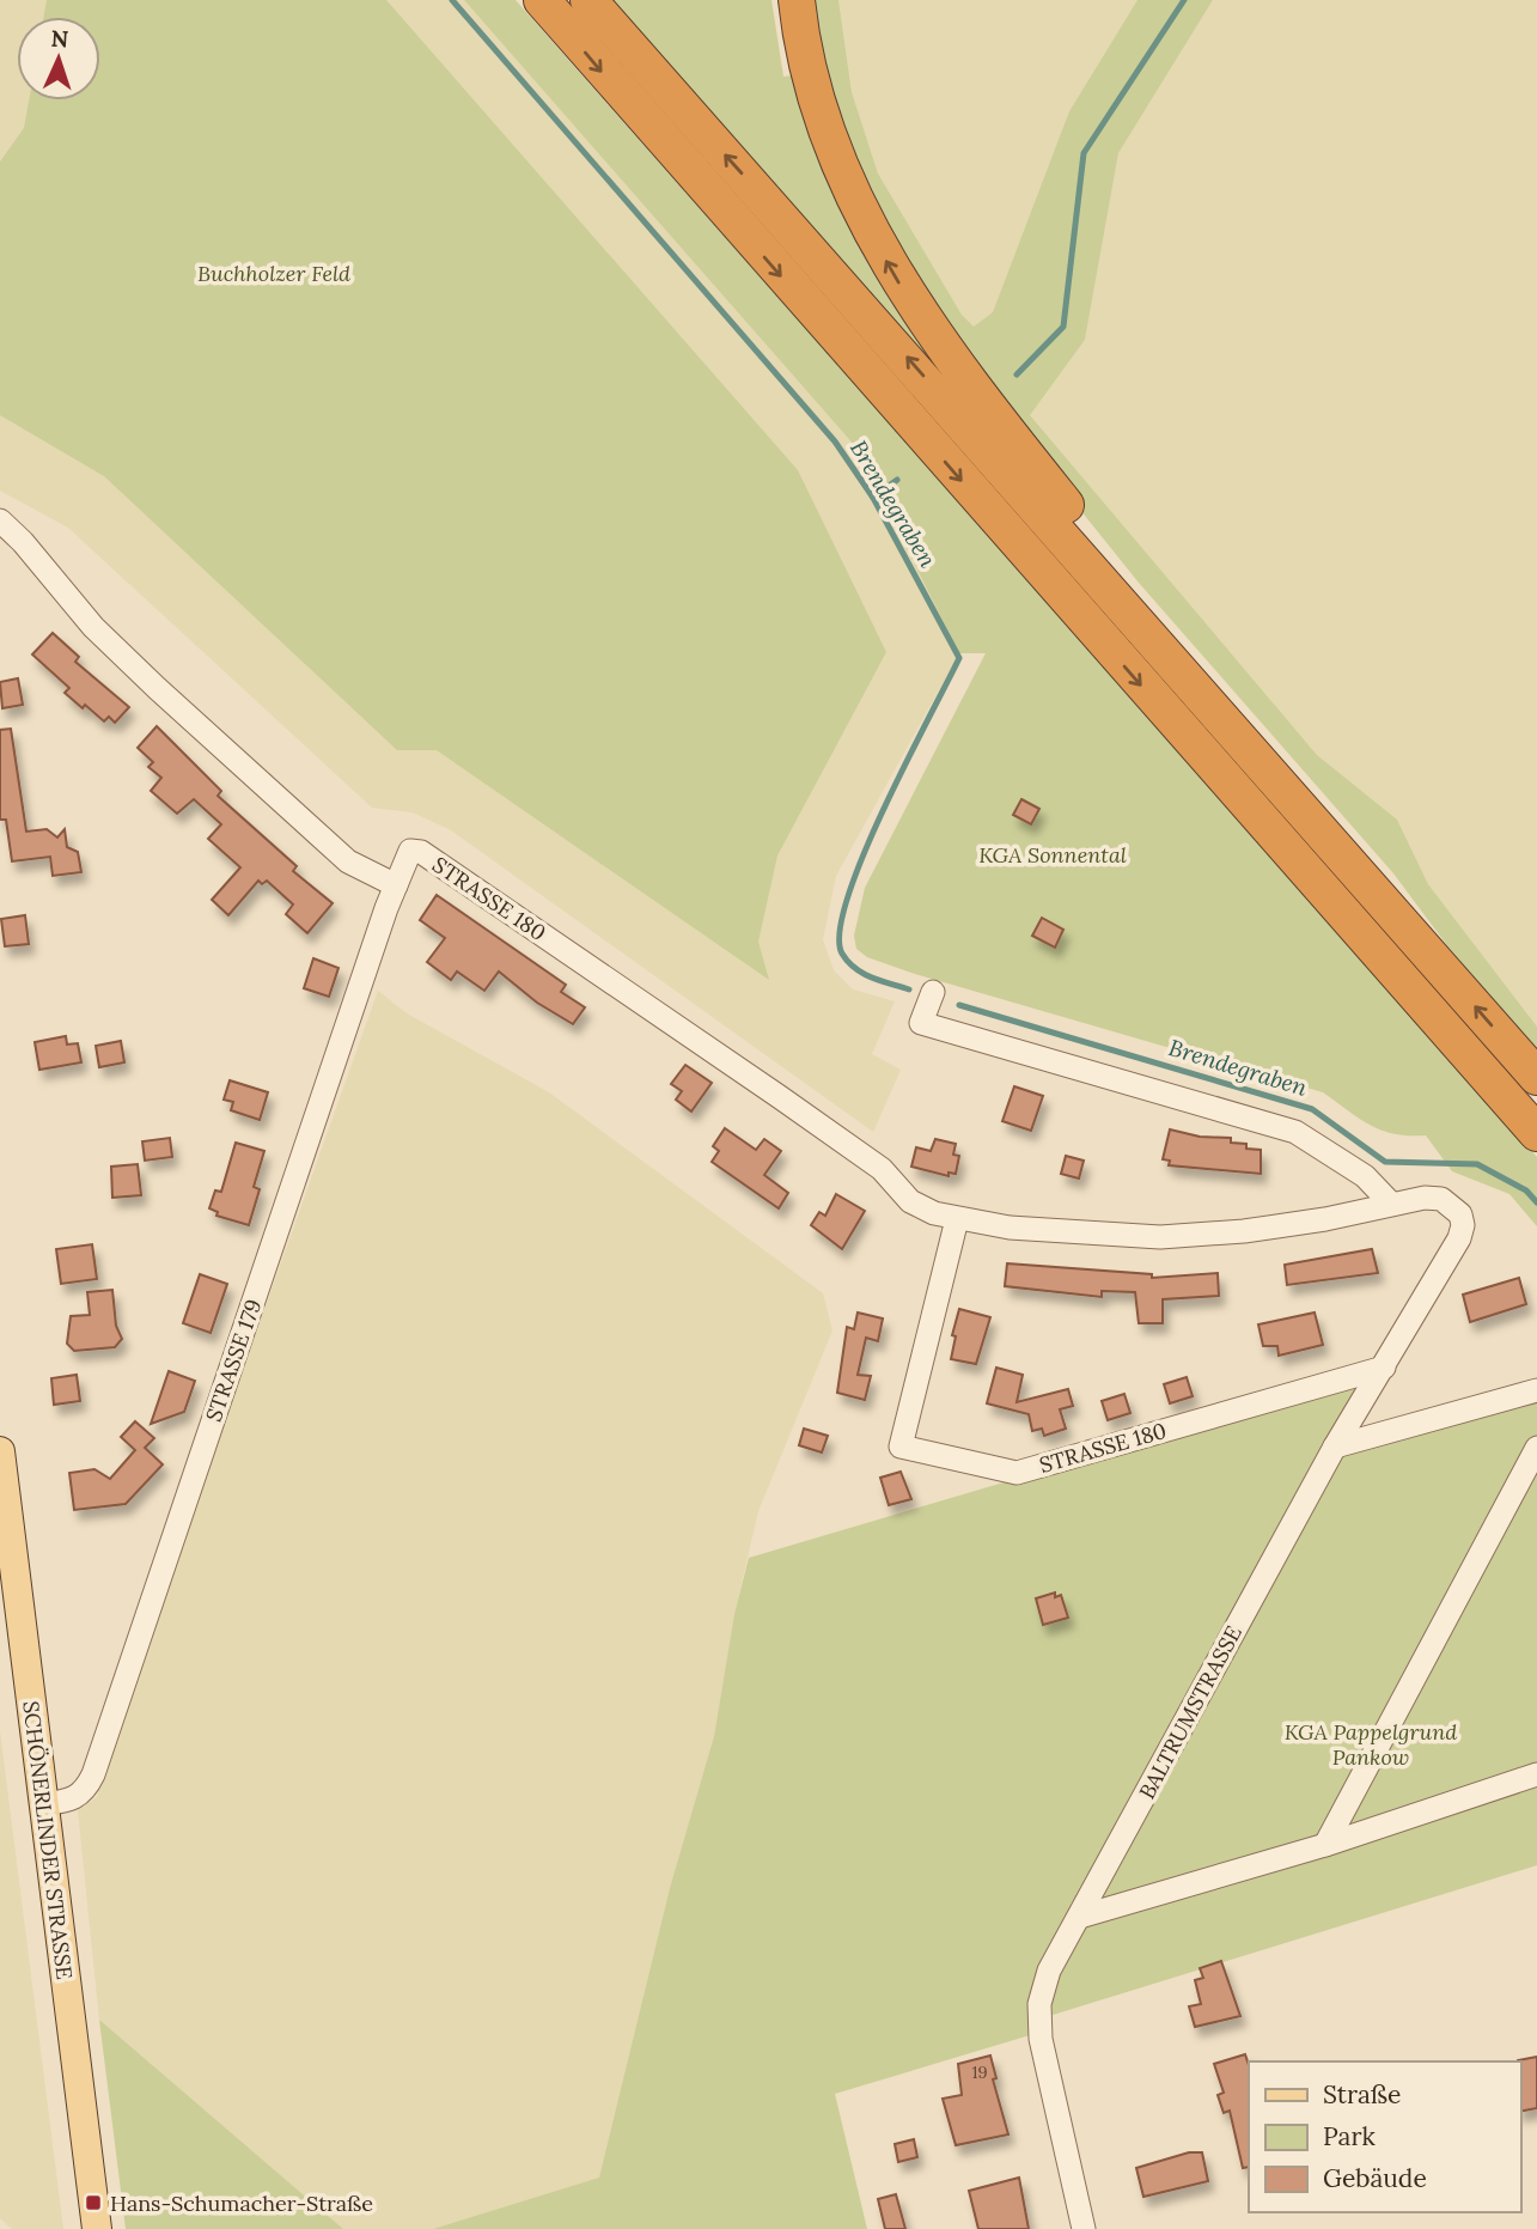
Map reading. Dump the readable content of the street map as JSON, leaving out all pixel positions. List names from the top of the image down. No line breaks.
{"streets":{"main road":["SCHÖNERLINDER STRASSE"],"street":["STRASSE 180","STRASSE 179","BALTRUMSTRASSE"]},"crossings":[["STRASSE 180","STRASSE 179"],["STRASSE 180","BALTRUMSTRASSE"],["STRASSE 179","SCHÖNERLINDER STRASSE"]],"water":["Brendegraben"],"parks":["Buchholzer Feld","KGA Sonnental","KGA Pappelgrund Pankow"],"places":{"transit":["Hans-Schumacher-Straße"]},"house_numbers":["19"],"legend":["Straße","Park","Gebäude"],"north":"top"}
